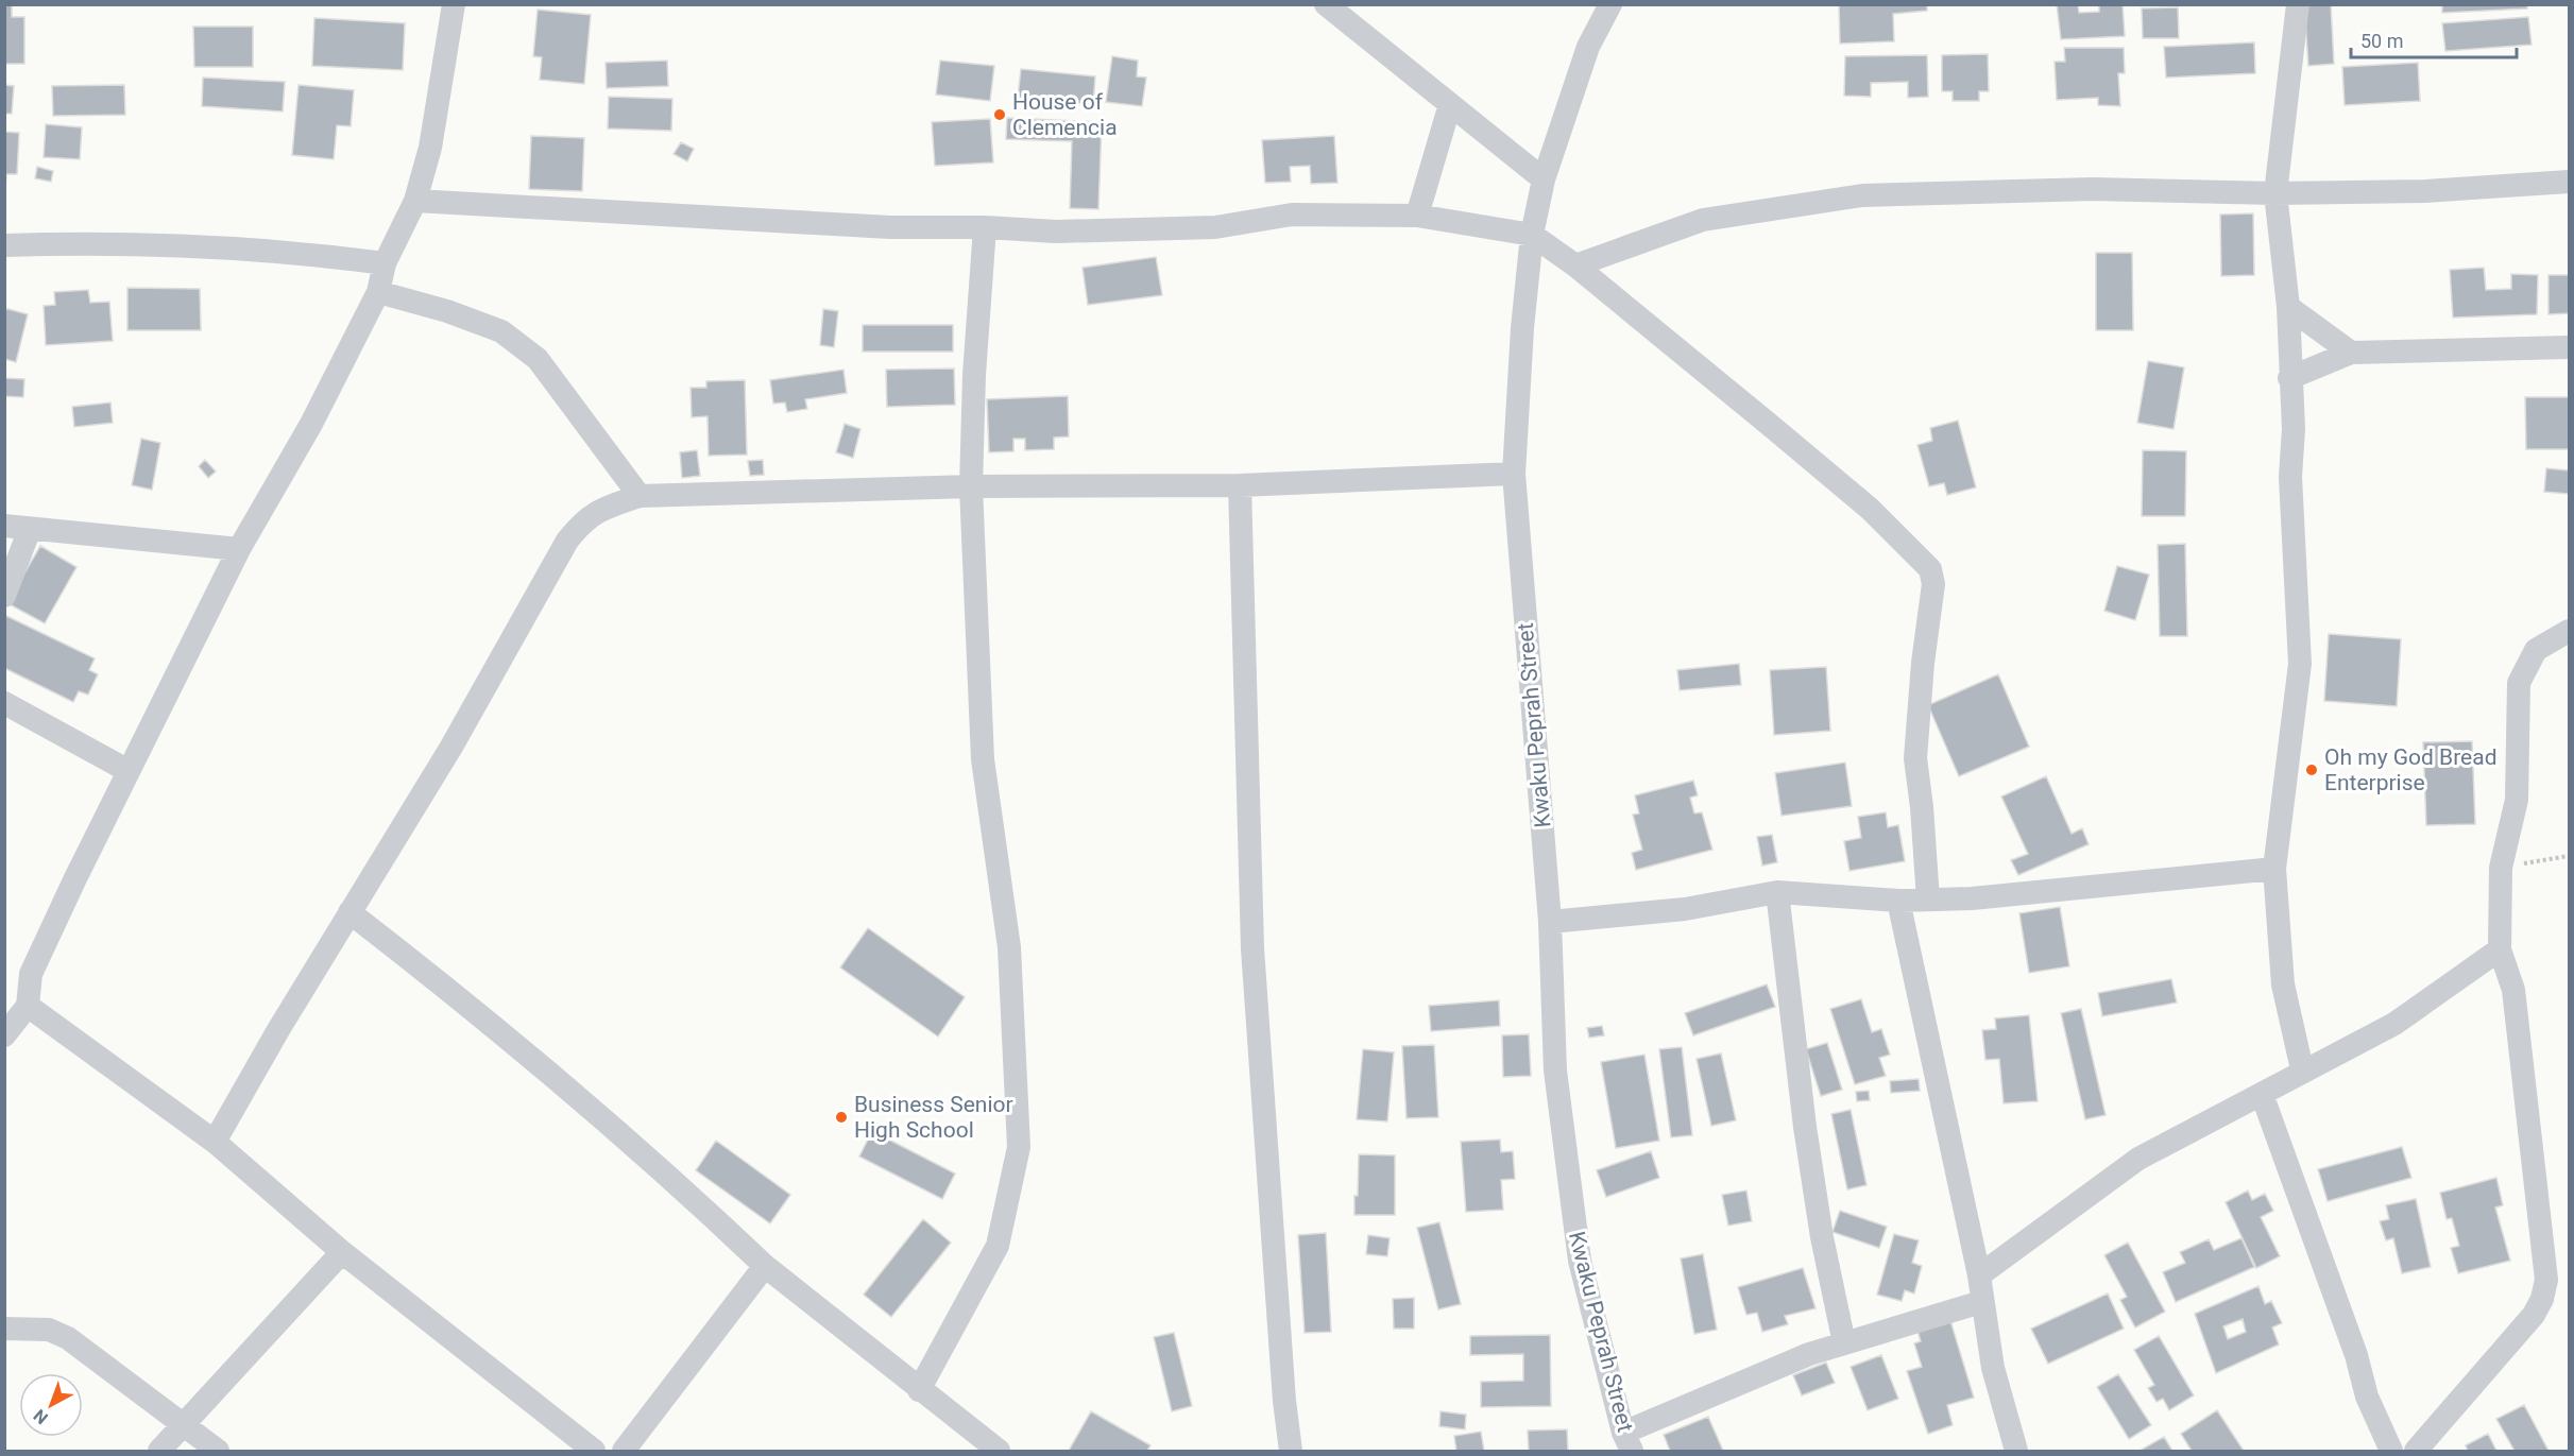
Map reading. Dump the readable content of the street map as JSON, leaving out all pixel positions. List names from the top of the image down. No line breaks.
{"streets":{"street":["Kwaku Peprah Street"]},"places":["House of Clemencia","Oh my God Bread Enterprise","Business Senior High School"],"scale_bar":"50 m","north":"bottom left"}
